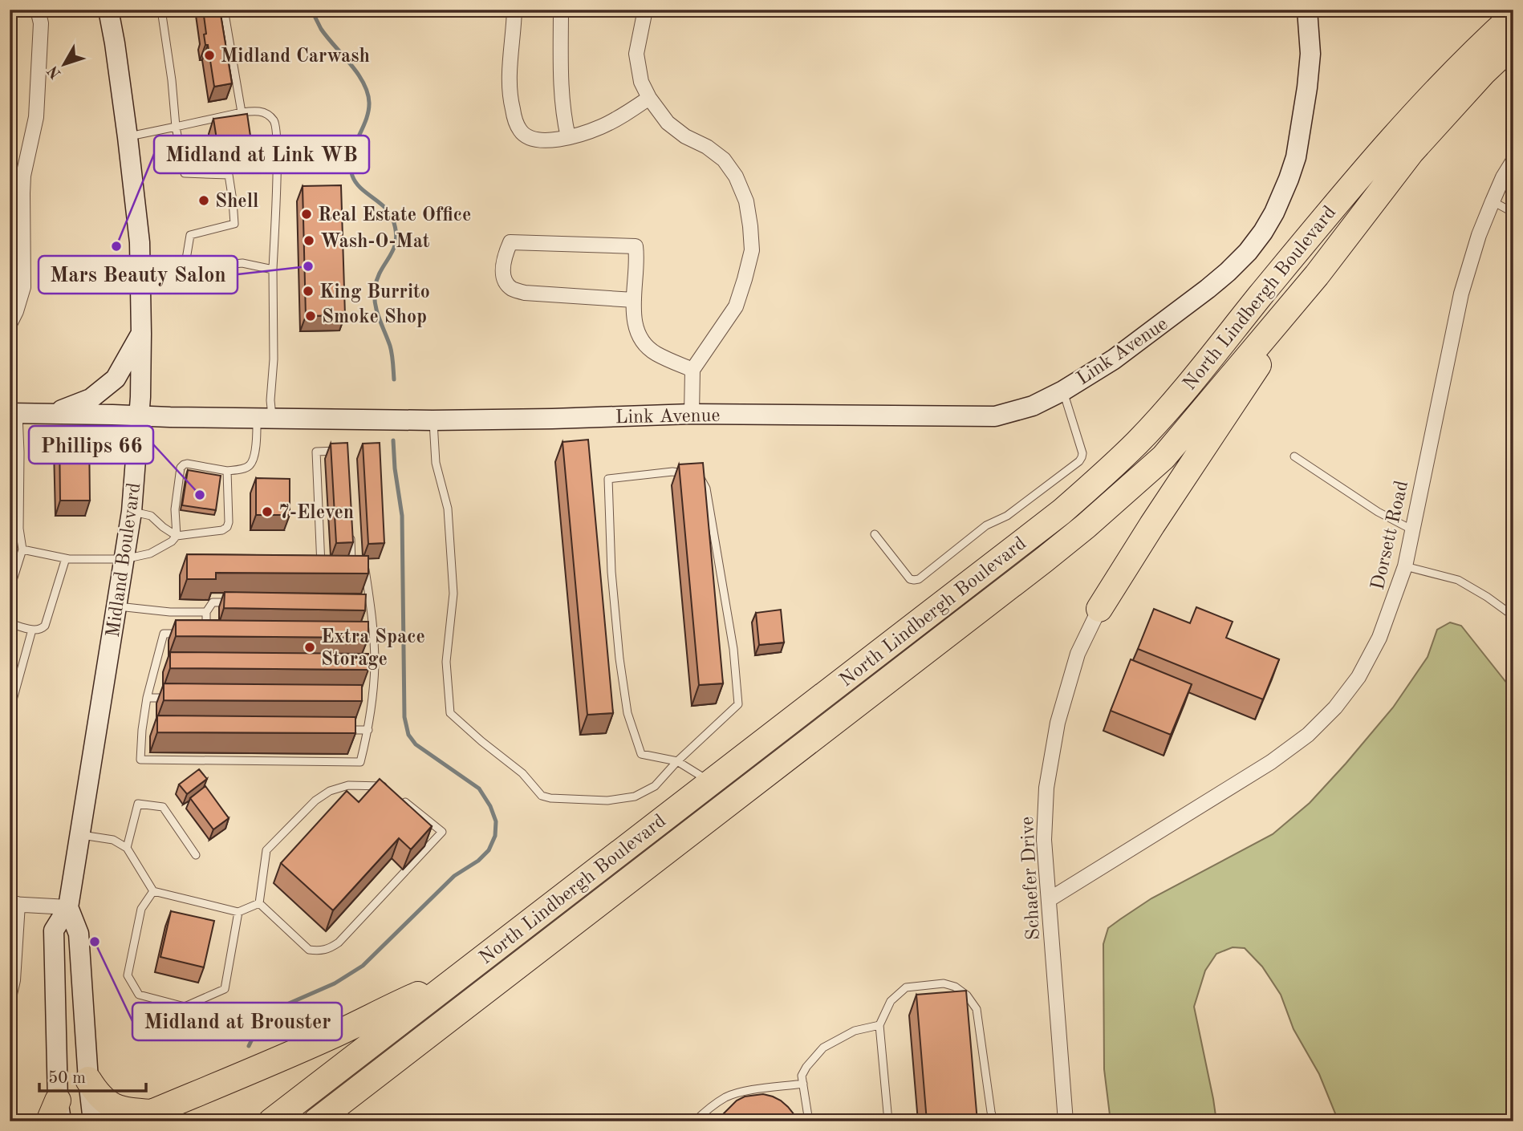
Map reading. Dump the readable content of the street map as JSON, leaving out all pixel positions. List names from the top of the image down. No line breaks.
{"streets":{"highway":["North Lindbergh Boulevard"],"street":["Link Avenue","Dorsett Road","Midland Boulevard","Schaefer Drive"]},"crossings":[["Link Avenue","Midland Boulevard"],["Dorsett Road","Schaefer Drive"]],"places":["Midland Carwash","Shell","Real Estate Office","Wash-O-Mat","Midland at Link WB","Mars Beauty Salon","King Burrito","Smoke Shop","Phillips 66","7-Eleven","Extra Space Storage","Midland at Brouster"],"scale_bar":"50 m","north":"bottom left"}
